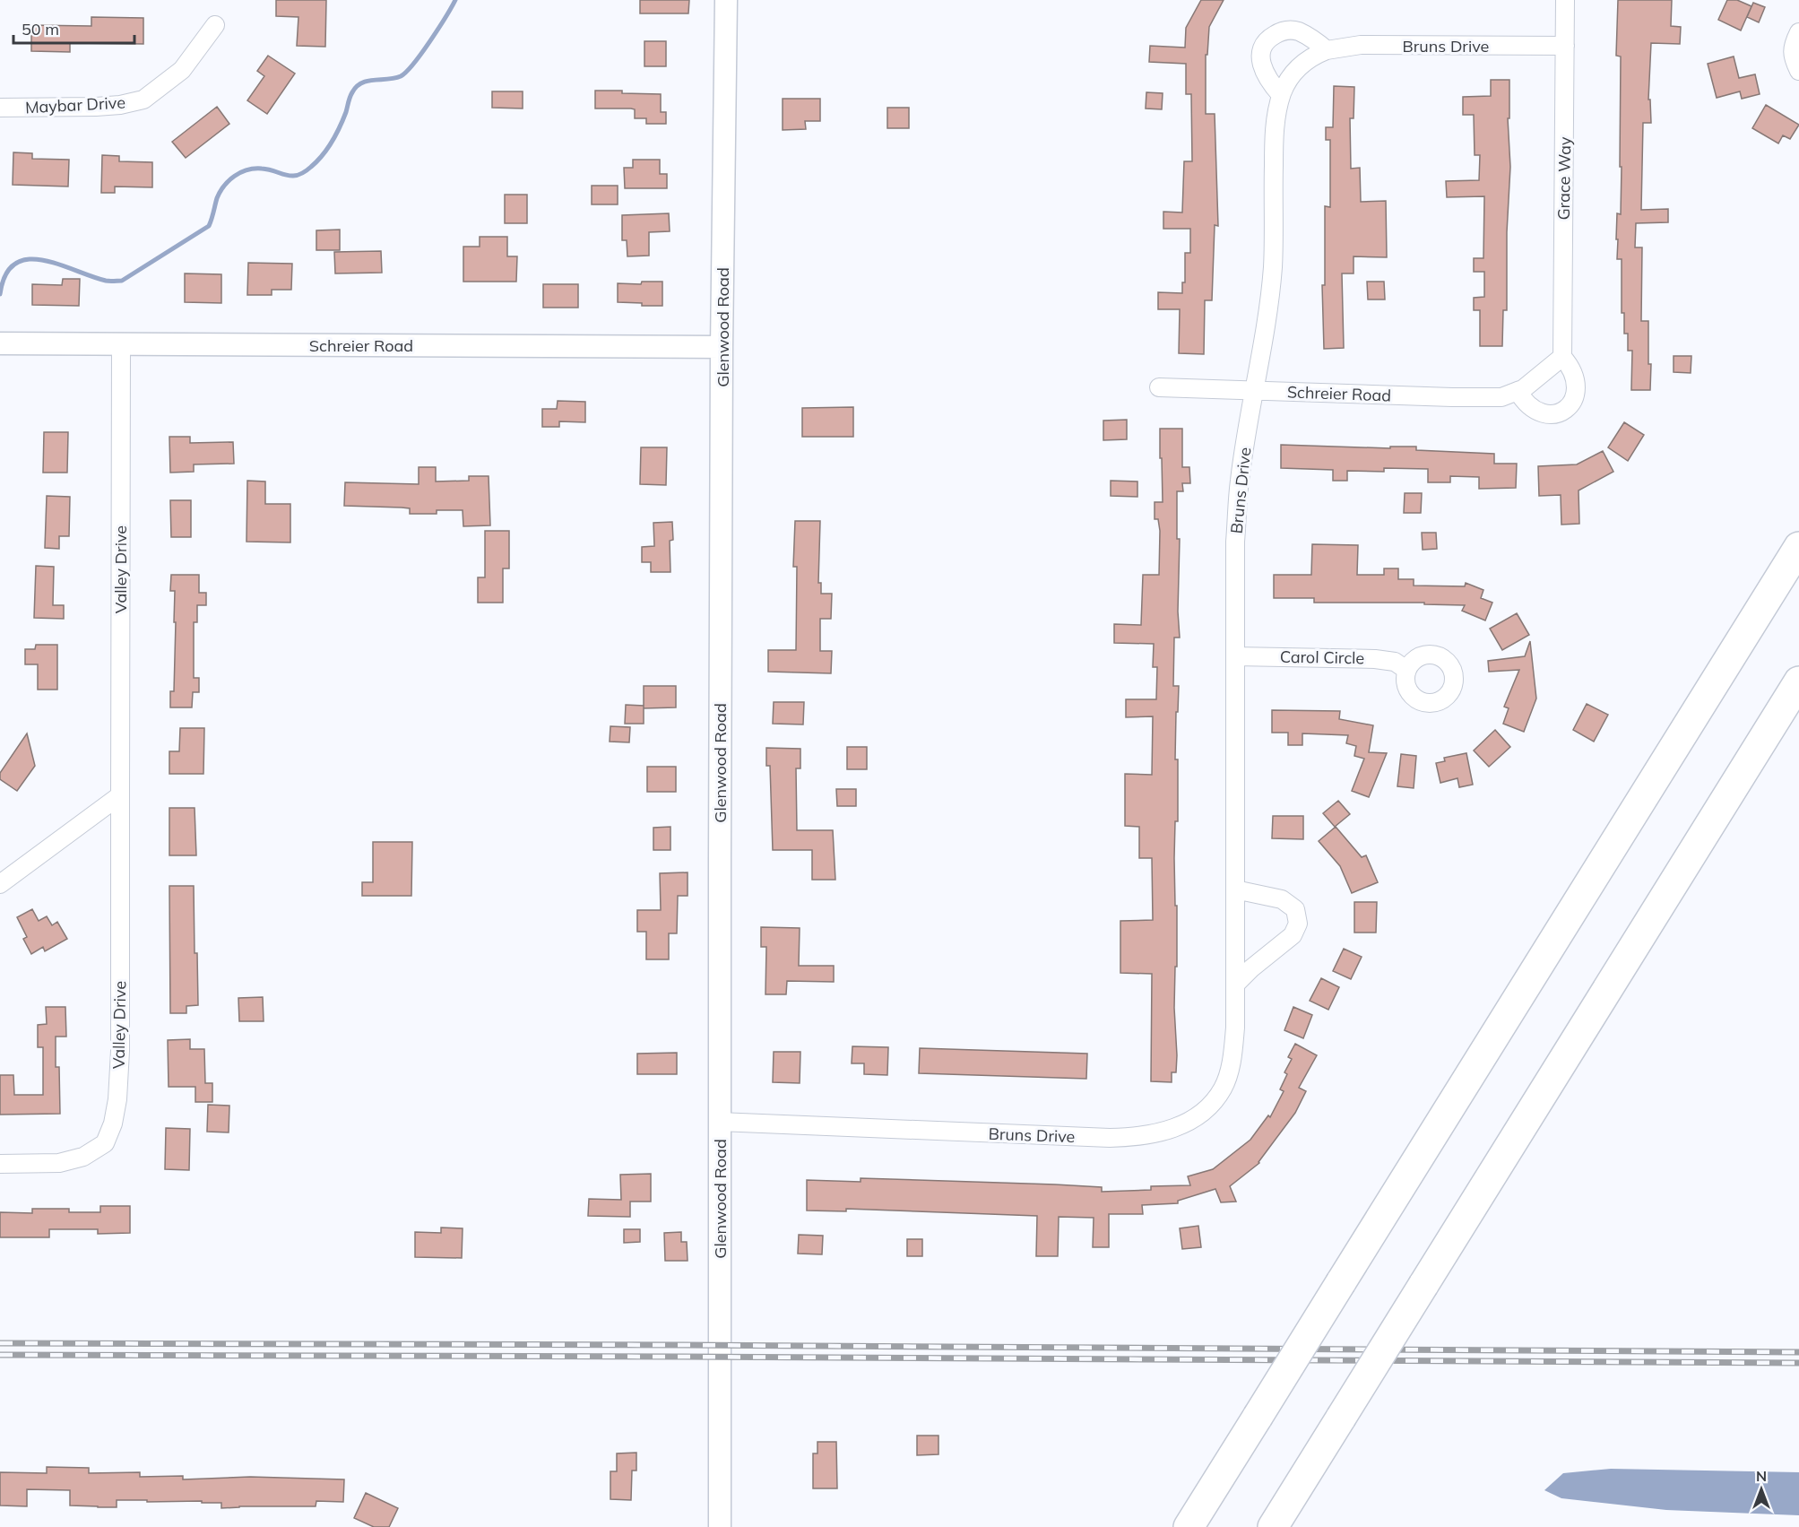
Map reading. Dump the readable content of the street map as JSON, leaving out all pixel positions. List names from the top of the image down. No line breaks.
{"streets":{"street":["Bruns Drive","Maybar Drive","Grace Way","Glenwood Road","Schreier Road","Valley Drive","Carol Circle"]},"crossings":[["Bruns Drive","Grace Way"],["Bruns Drive","Glenwood Road"],["Bruns Drive","Schreier Road"],["Bruns Drive","Carol Circle"],["Grace Way","Schreier Road"],["Glenwood Road","Schreier Road"],["Schreier Road","Valley Drive"]],"scale_bar":"50 m","north":"top"}
